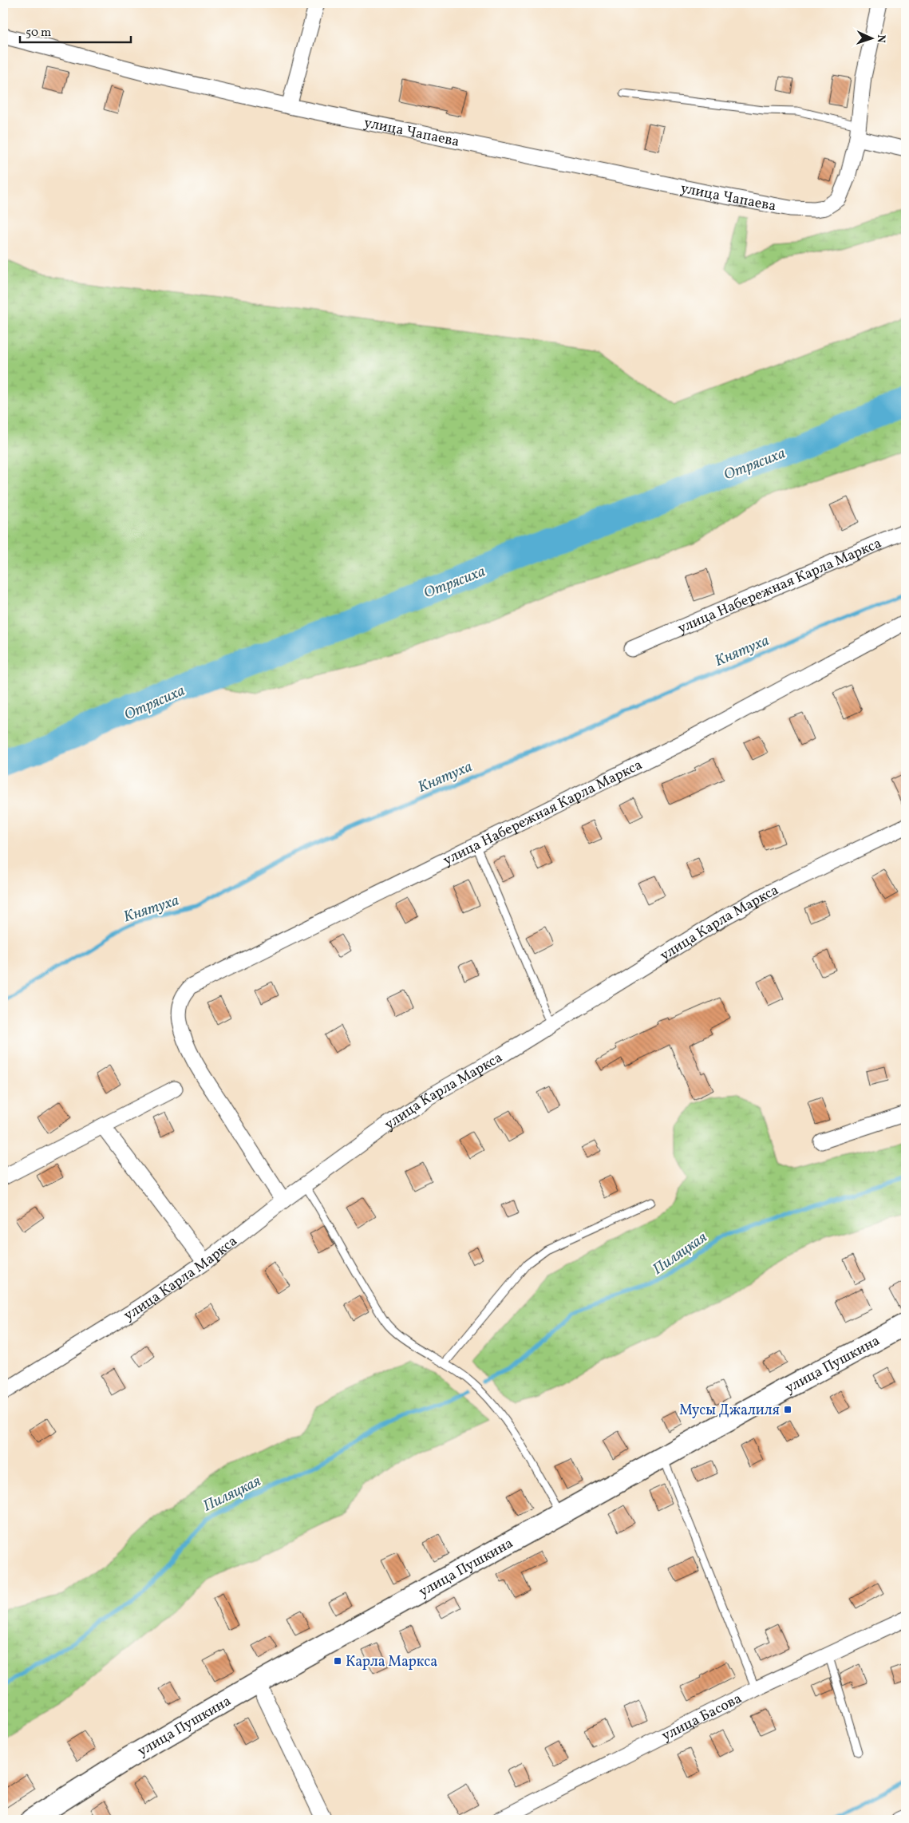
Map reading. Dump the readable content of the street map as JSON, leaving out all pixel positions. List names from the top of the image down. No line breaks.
{"streets":{"street":["улица Чапаева","улица Набережная Карла Маркса","улица Карла Маркса","улица Пушкина","улица Басова"]},"crossings":[["улица Набережная Карла Маркса","улица Карла Маркса"]],"water":["Отрясиха","Княтуха","Пиляцкая"],"places":{"transit":["Мусы Джалиля","Карла Маркса"]},"scale_bar":"50 m","north":"right"}
